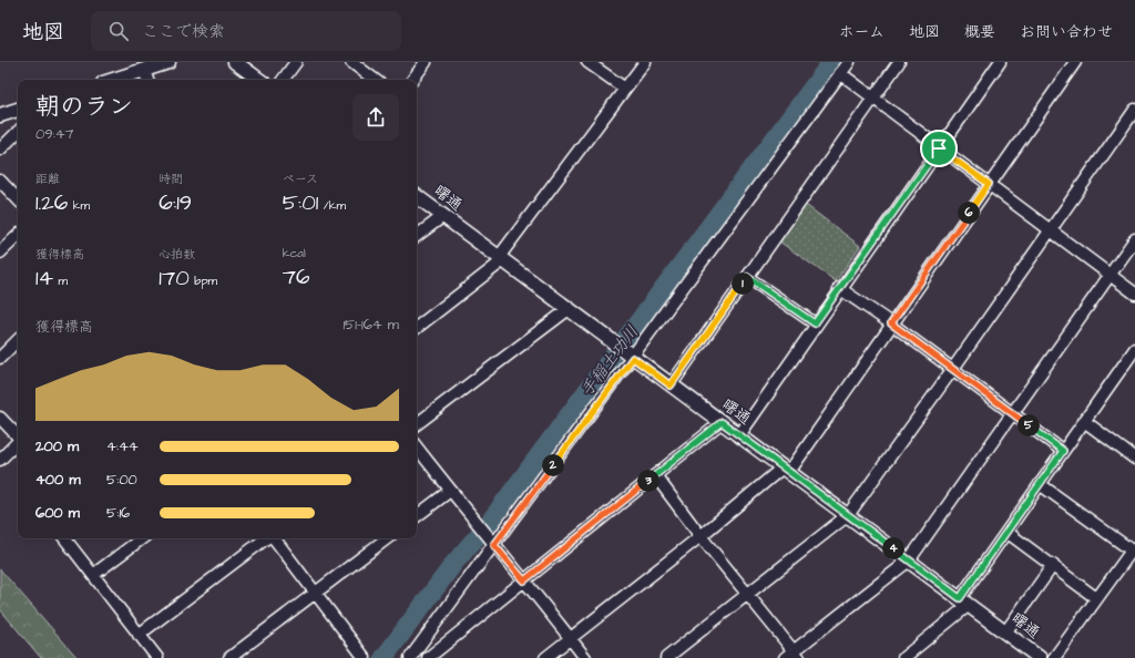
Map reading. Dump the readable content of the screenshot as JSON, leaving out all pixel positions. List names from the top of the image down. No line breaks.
{"streets":{"street":["曙通"]},"water":["手稲土功川"],"page":{"header":"地図","search":"ここで検索","nav":["ホーム","地図","概要","お問い合わせ"],"heading":["朝のラン","09:47"],"stats":[["距離","1.26 km"],["時間","6:19"],["ペース","5:01 /km"],["獲得標高","14 m"],["心拍数","170 bpm"],["kcal","76"]],"pins":["6","1","5","2","3","4"],"chart":["獲得標高","151–164 m"],"list":[{"name":"200 m","note":"4:44"},{"name":"400 m","note":"5:00"},{"name":"600 m","note":"5:16"}]}}
